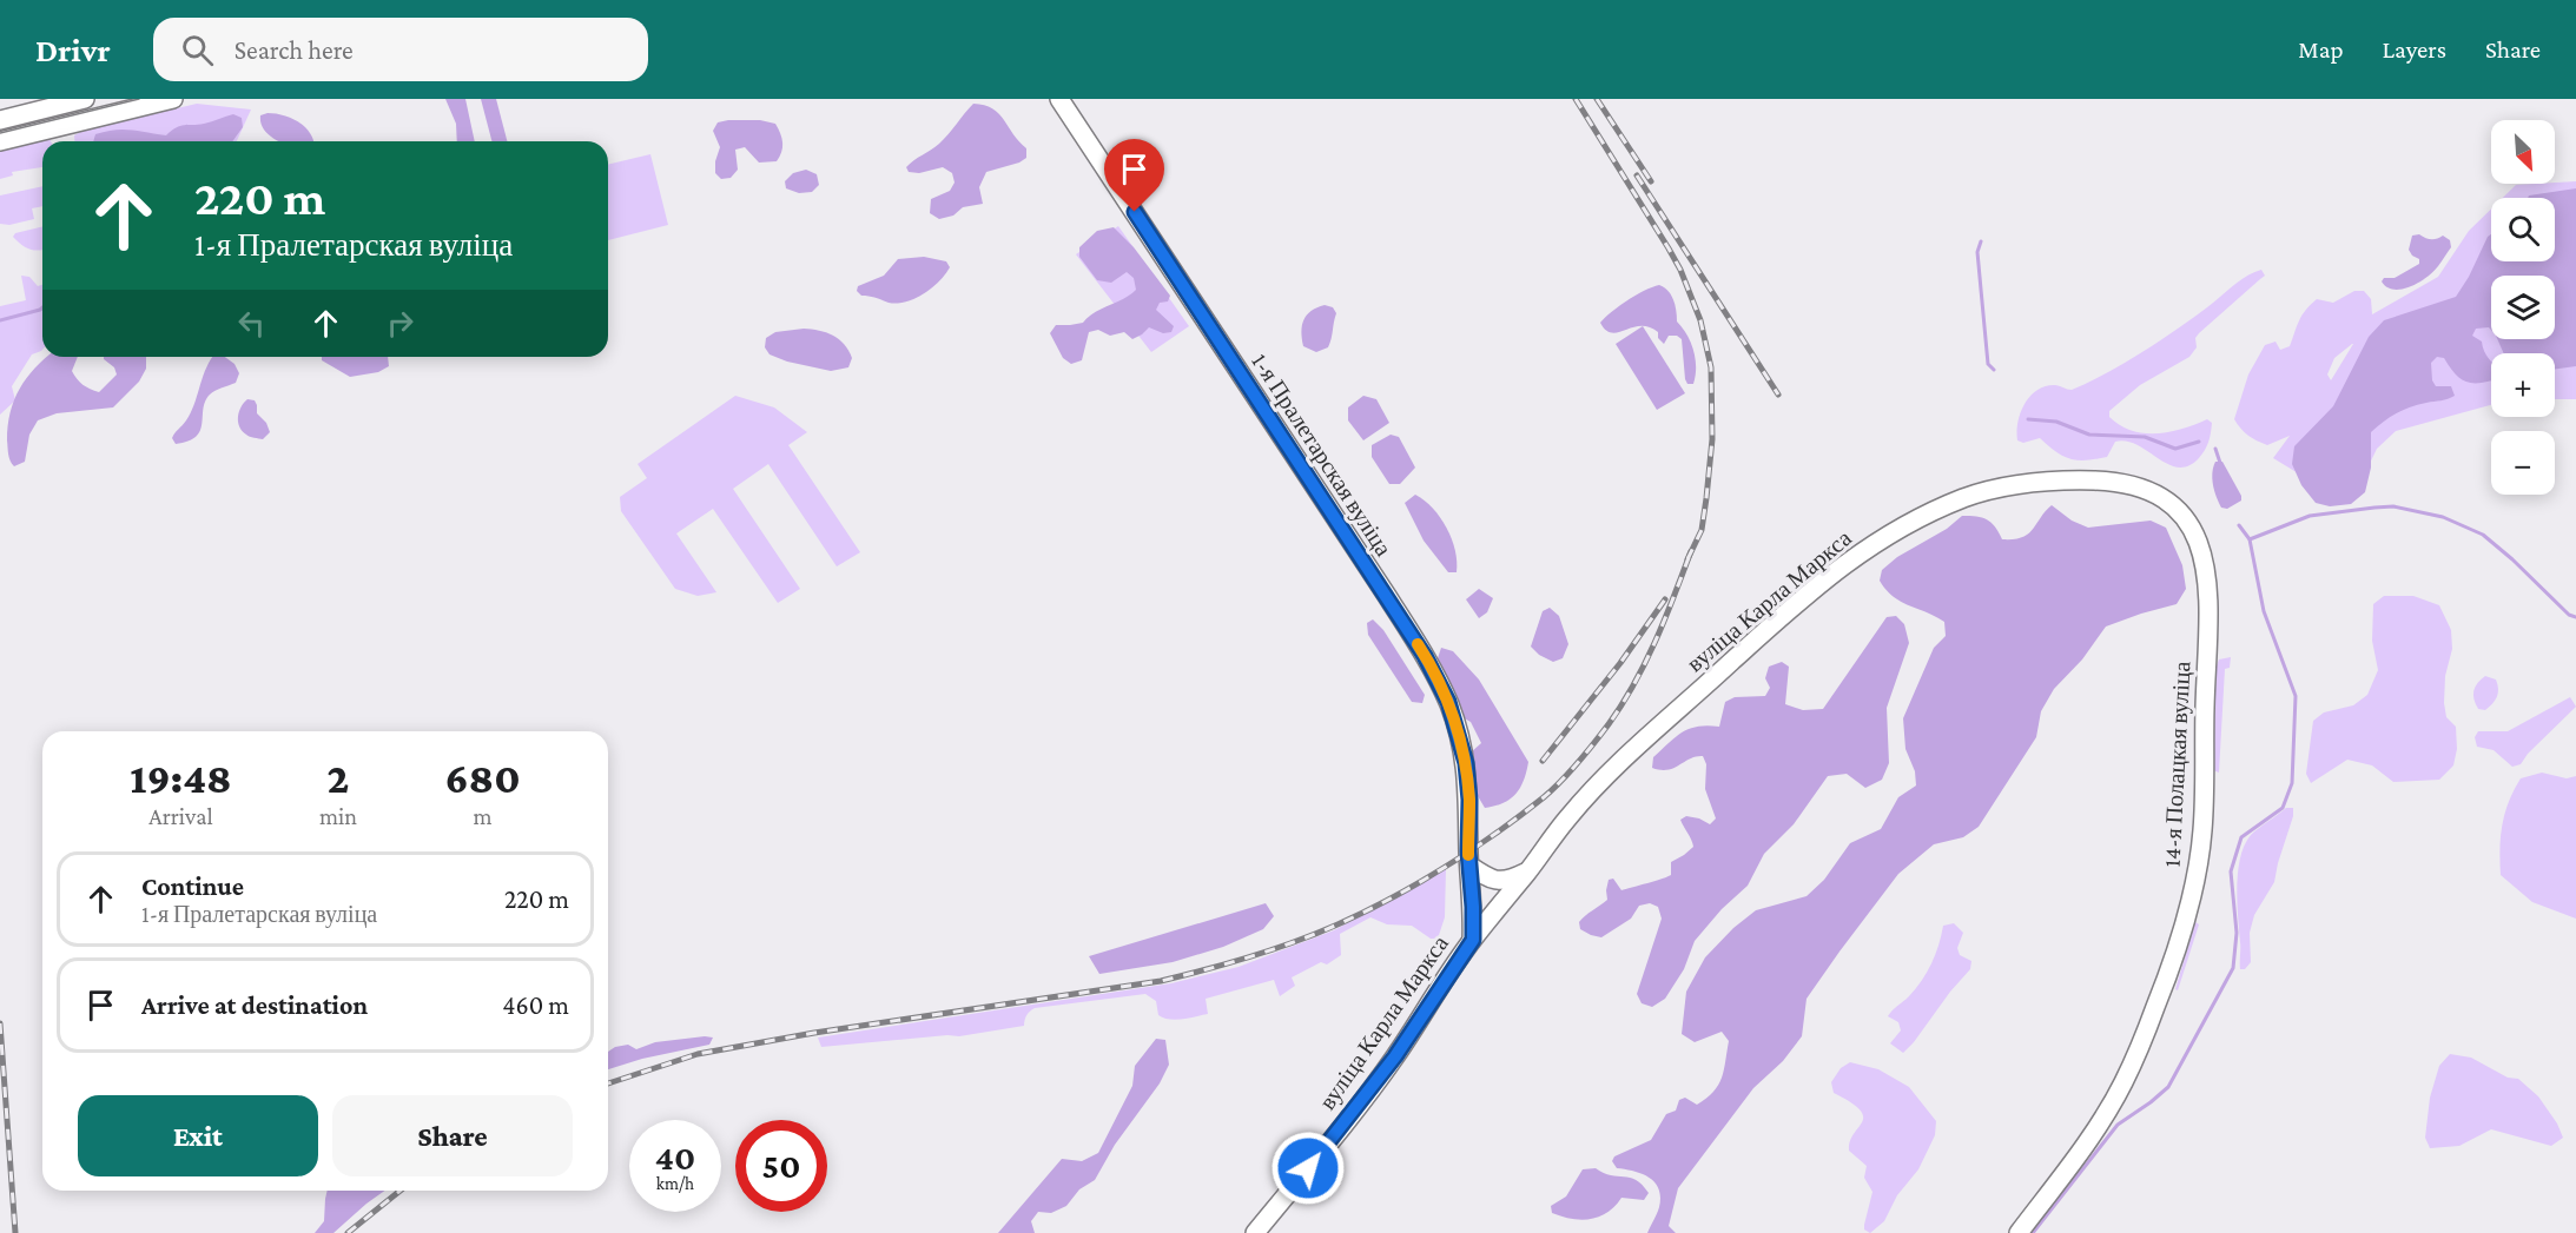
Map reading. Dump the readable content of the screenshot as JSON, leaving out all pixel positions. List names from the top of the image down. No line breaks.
{"streets":{"main road":["1-я Пралетарская вуліца","вуліца Карла Маркса","14-я Полацкая вуліца"]},"crossings":[["1-я Пралетарская вуліца","вуліца Карла Маркса"],["вуліца Карла Маркса","14-я Полацкая вуліца"]],"north":"bottom right","page":{"header":"Drivr","search":"Search here","nav":["Map","Layers","Share"],"map_buttons":["+","−"],"turn":["220 m","1-я Пралетарская вуліца"],"eta":["19:48","Arrival","2","min","680","m"],"list":[{"name":"Continue","note":"1-я Пралетарская вуліца","value":"220 m"},{"name":"Arrive at destination","value":"460 m"}],"buttons":["Exit","Share"],"speed":"40 km/h","limit":"50"}}
